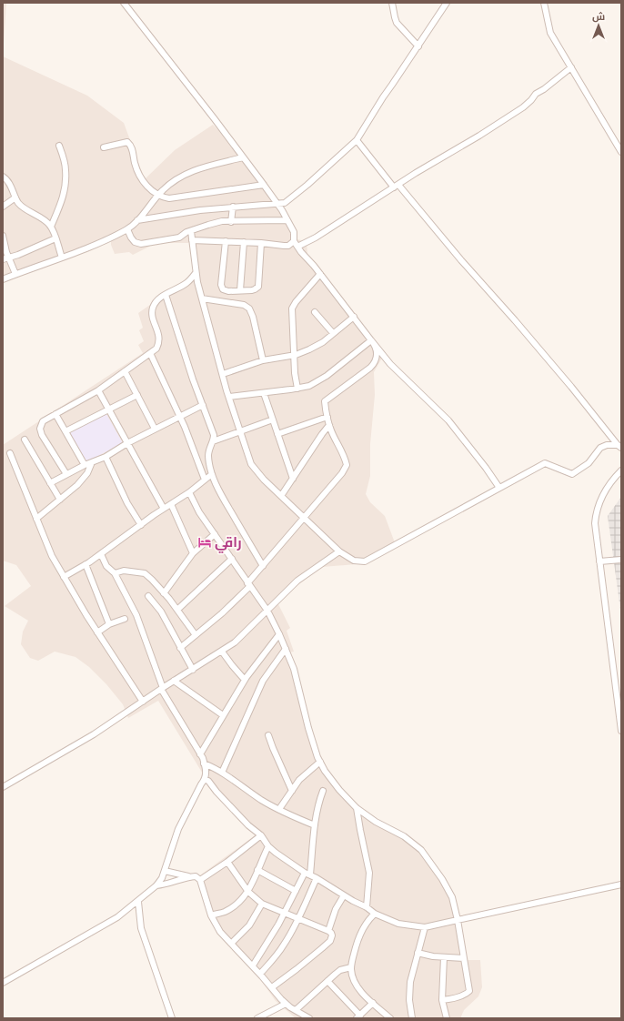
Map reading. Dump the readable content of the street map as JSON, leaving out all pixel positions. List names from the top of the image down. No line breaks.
{"places":{"hotel":["راقي"]},"north":"top"}
